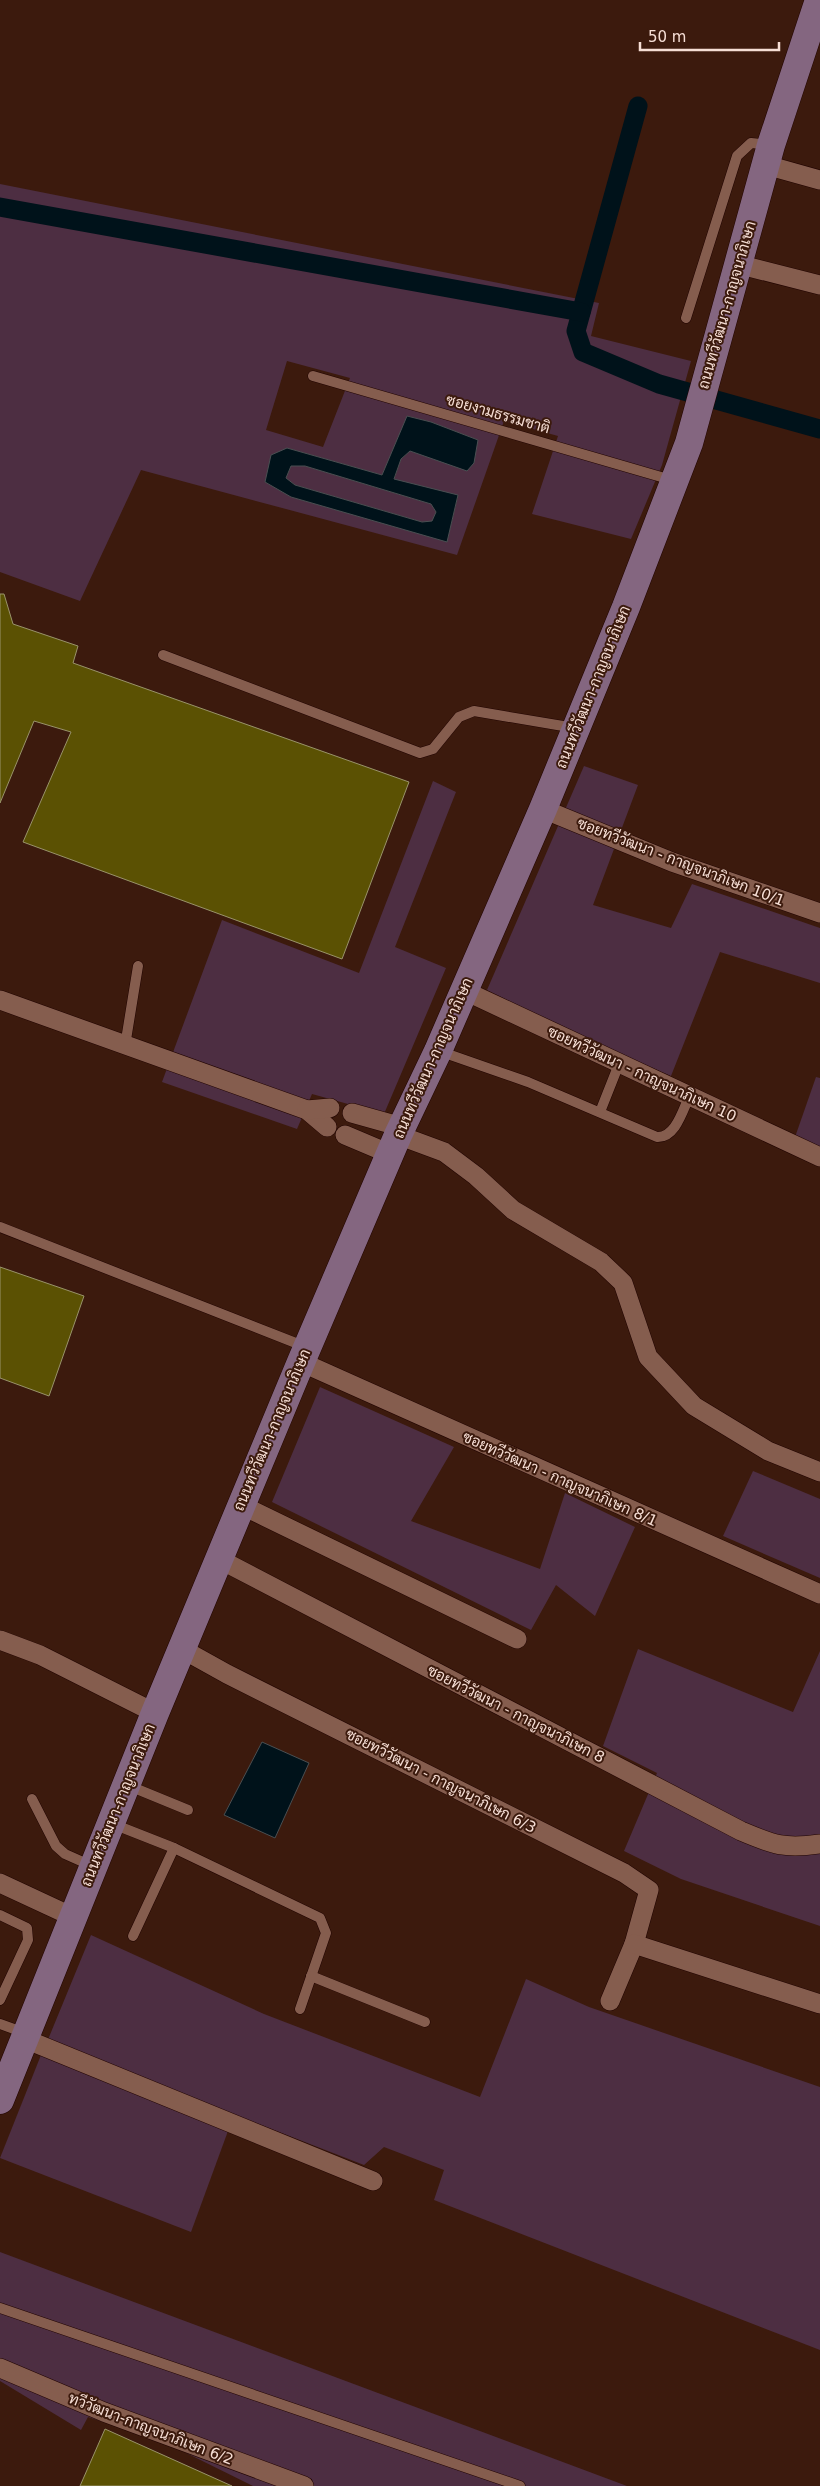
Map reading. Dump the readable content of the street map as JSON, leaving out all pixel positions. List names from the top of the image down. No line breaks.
{"streets":{"street":["ถนนทวีวัฒนา-กาญจนาภิเษก","ซอยทวีวัฒนา - กาญจนาภิเษก 10/1","ซอยทวีวัฒนา - กาญจนาภิเษก 10","ซอยทวีวัฒนา - กาญจนาภิเษก 8/1","ซอยทวีวัฒนา - กาญจนาภิเษก 8","ซอยทวีวัฒนา - กาญจนาภิเษก 6/3","ทวีวัฒนา-กาญจนาภิเษก 6/2"],"lane":["ซอยงามธรรมชาติ"]},"crossings":[["ถนนทวีวัฒนา-กาญจนาภิเษก","ซอยงามธรรมชาติ"],["ถนนทวีวัฒนา-กาญจนาภิเษก","ซอยทวีวัฒนา - กาญจนาภิเษก 10/1"],["ถนนทวีวัฒนา-กาญจนาภิเษก","ซอยทวีวัฒนา - กาญจนาภิเษก 10"],["ถนนทวีวัฒนา-กาญจนาภิเษก","ซอยทวีวัฒนา - กาญจนาภิเษก 8/1"],["ถนนทวีวัฒนา-กาญจนาภิเษก","ซอยทวีวัฒนา - กาญจนาภิเษก 8"],["ถนนทวีวัฒนา-กาญจนาภิเษก","ซอยทวีวัฒนา - กาญจนาภิเษก 6/3"]],"scale_bar":"50 m"}
